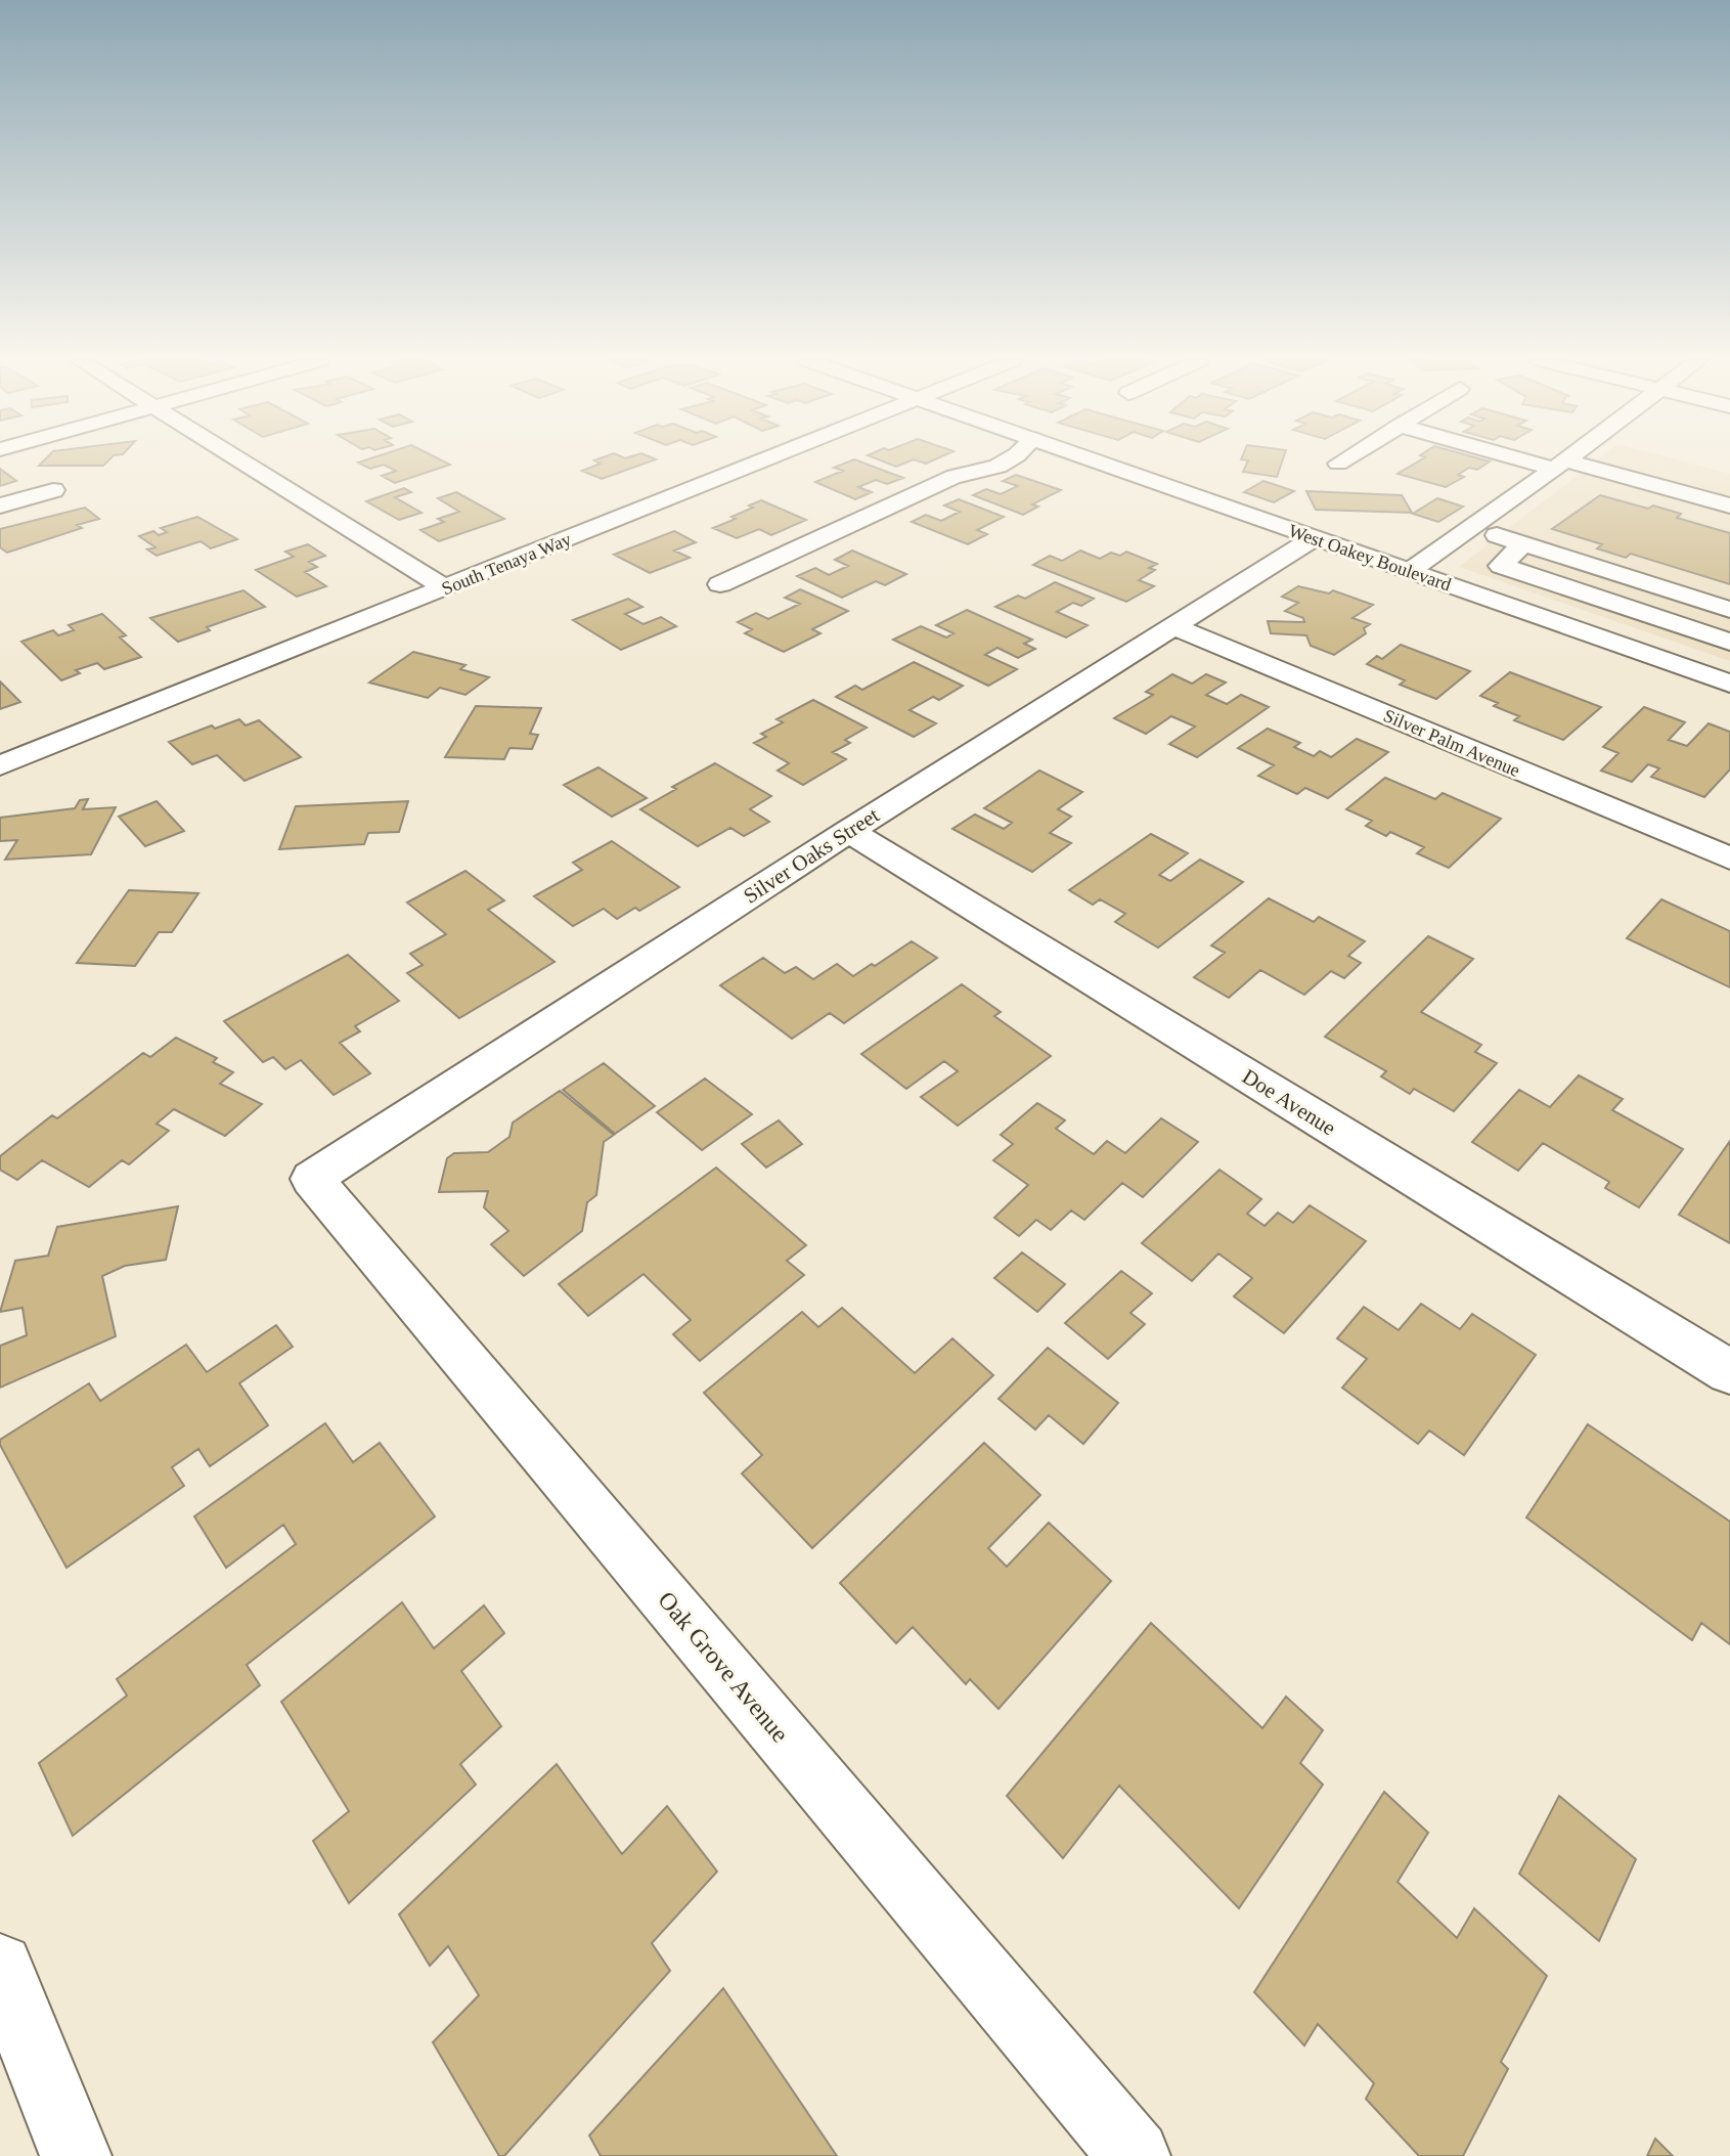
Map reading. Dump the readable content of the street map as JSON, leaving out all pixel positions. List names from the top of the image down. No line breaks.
{"streets":{"street":["West Oakey Boulevard","South Tenaya Way","Silver Palm Avenue","Silver Oaks Street","Doe Avenue","Oak Grove Avenue"]},"crossings":[["West Oakey Boulevard","Silver Oaks Street"],["Silver Palm Avenue","Silver Oaks Street"],["Silver Oaks Street","Doe Avenue"],["Silver Oaks Street","Oak Grove Avenue"]]}
